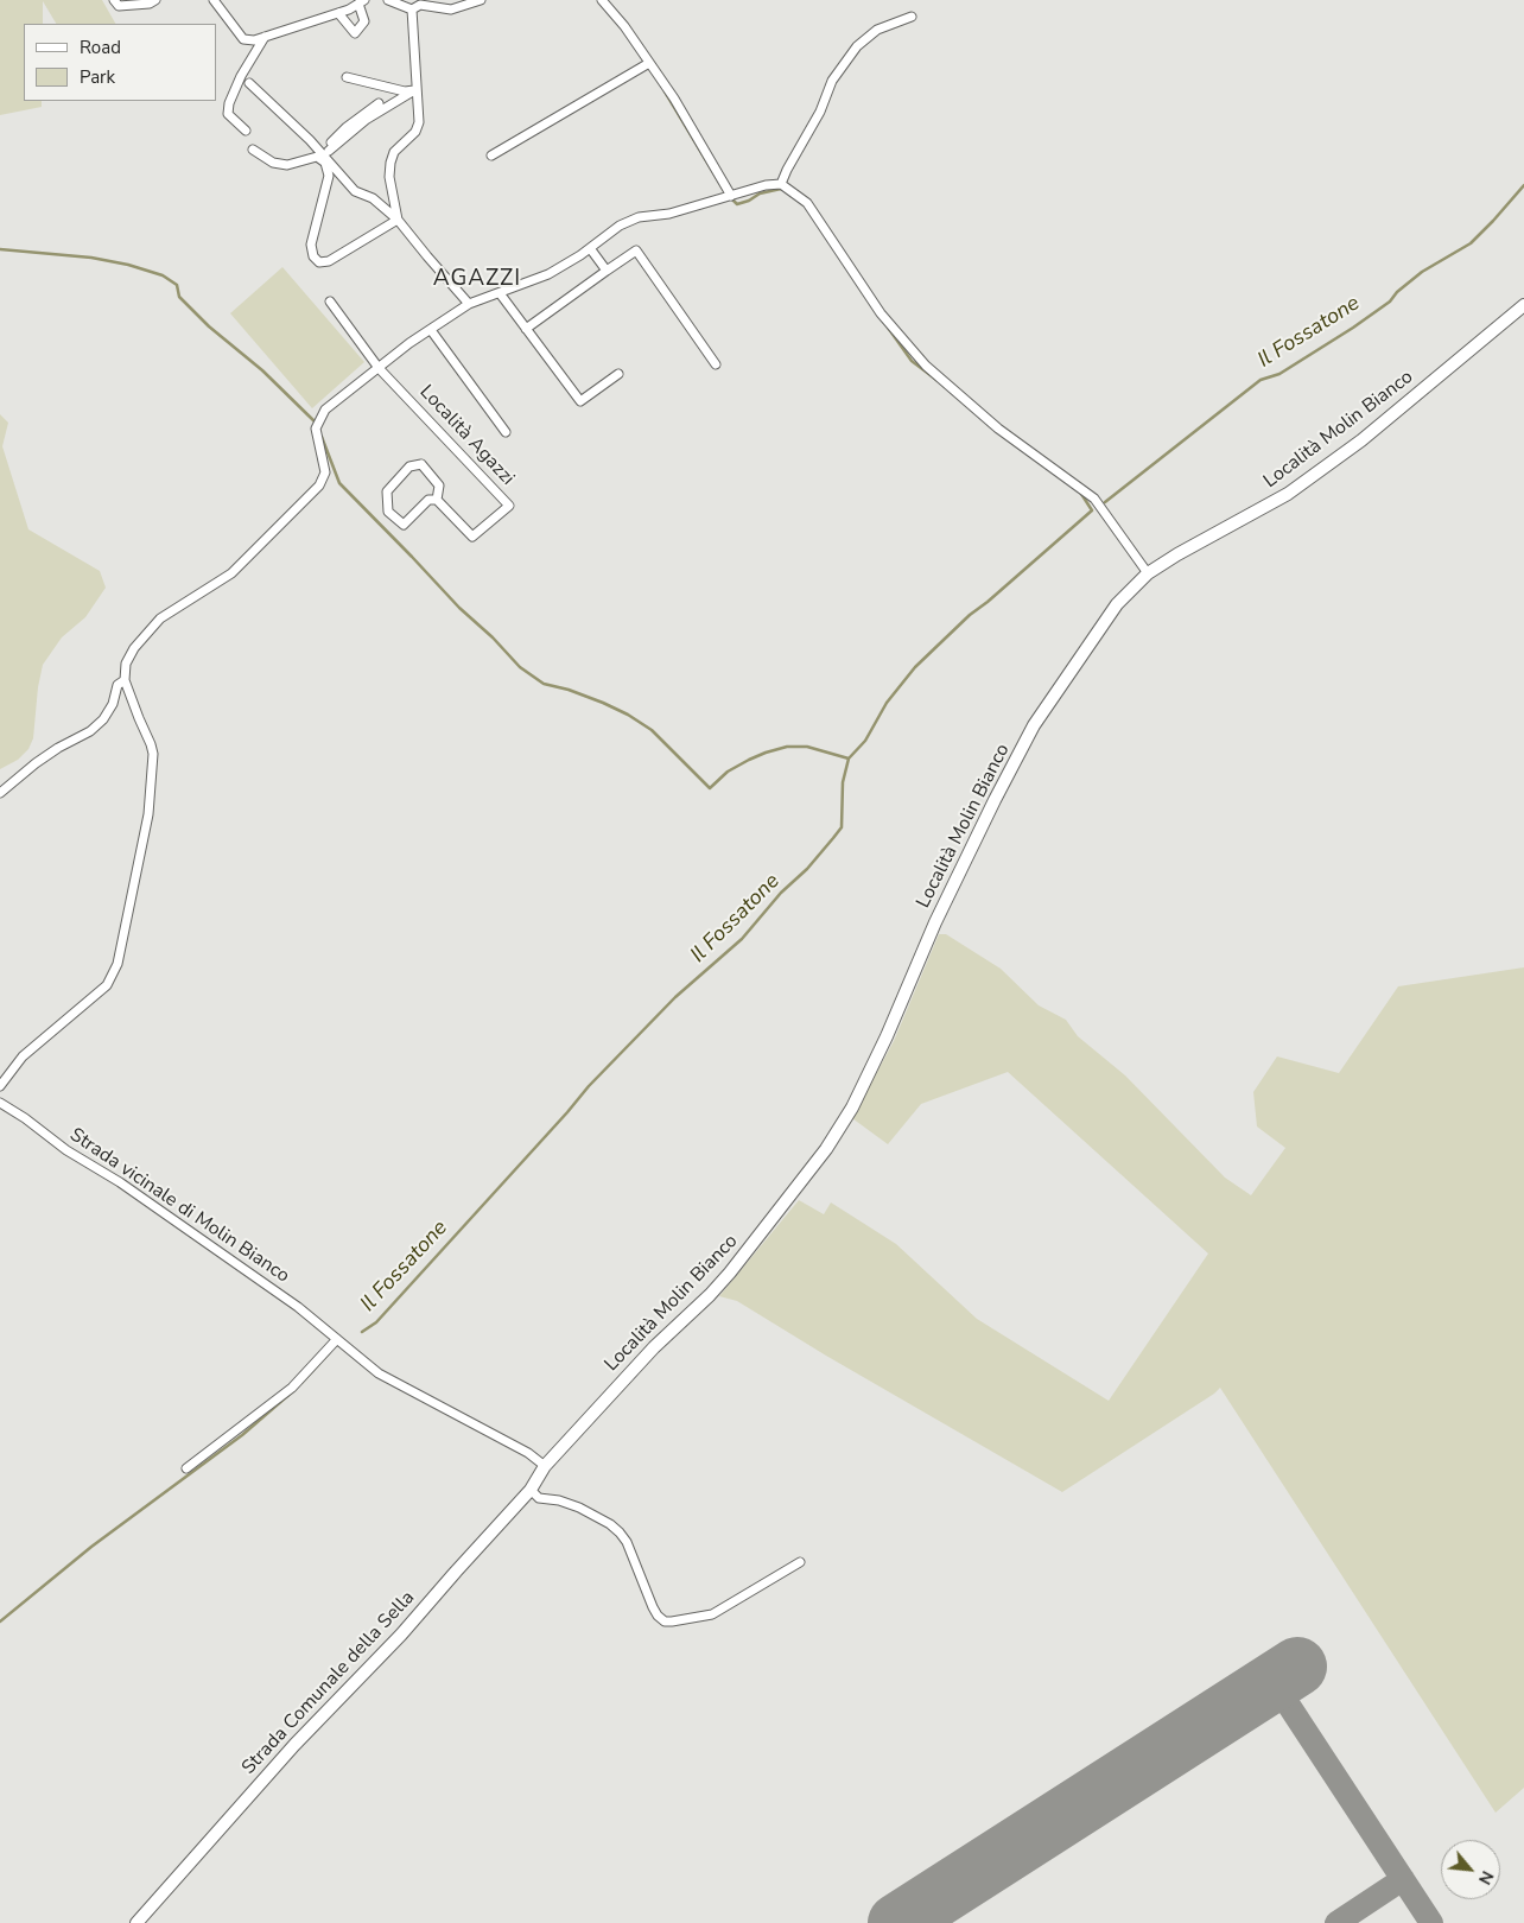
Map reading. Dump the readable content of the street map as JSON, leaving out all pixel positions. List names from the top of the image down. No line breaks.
{"streets":{"street":["Località Molin Bianco","Località Agazzi","Strada vicinale di Molin Bianco","Strada Comunale della Sella"]},"crossings":[["Località Molin Bianco","Strada vicinale di Molin Bianco"],["Località Molin Bianco","Strada Comunale della Sella"],["Strada vicinale di Molin Bianco","Strada Comunale della Sella"]],"districts":["AGAZZI"],"water":["Il Fossatone"],"legend":["Road","Park"],"north":"bottom right"}
